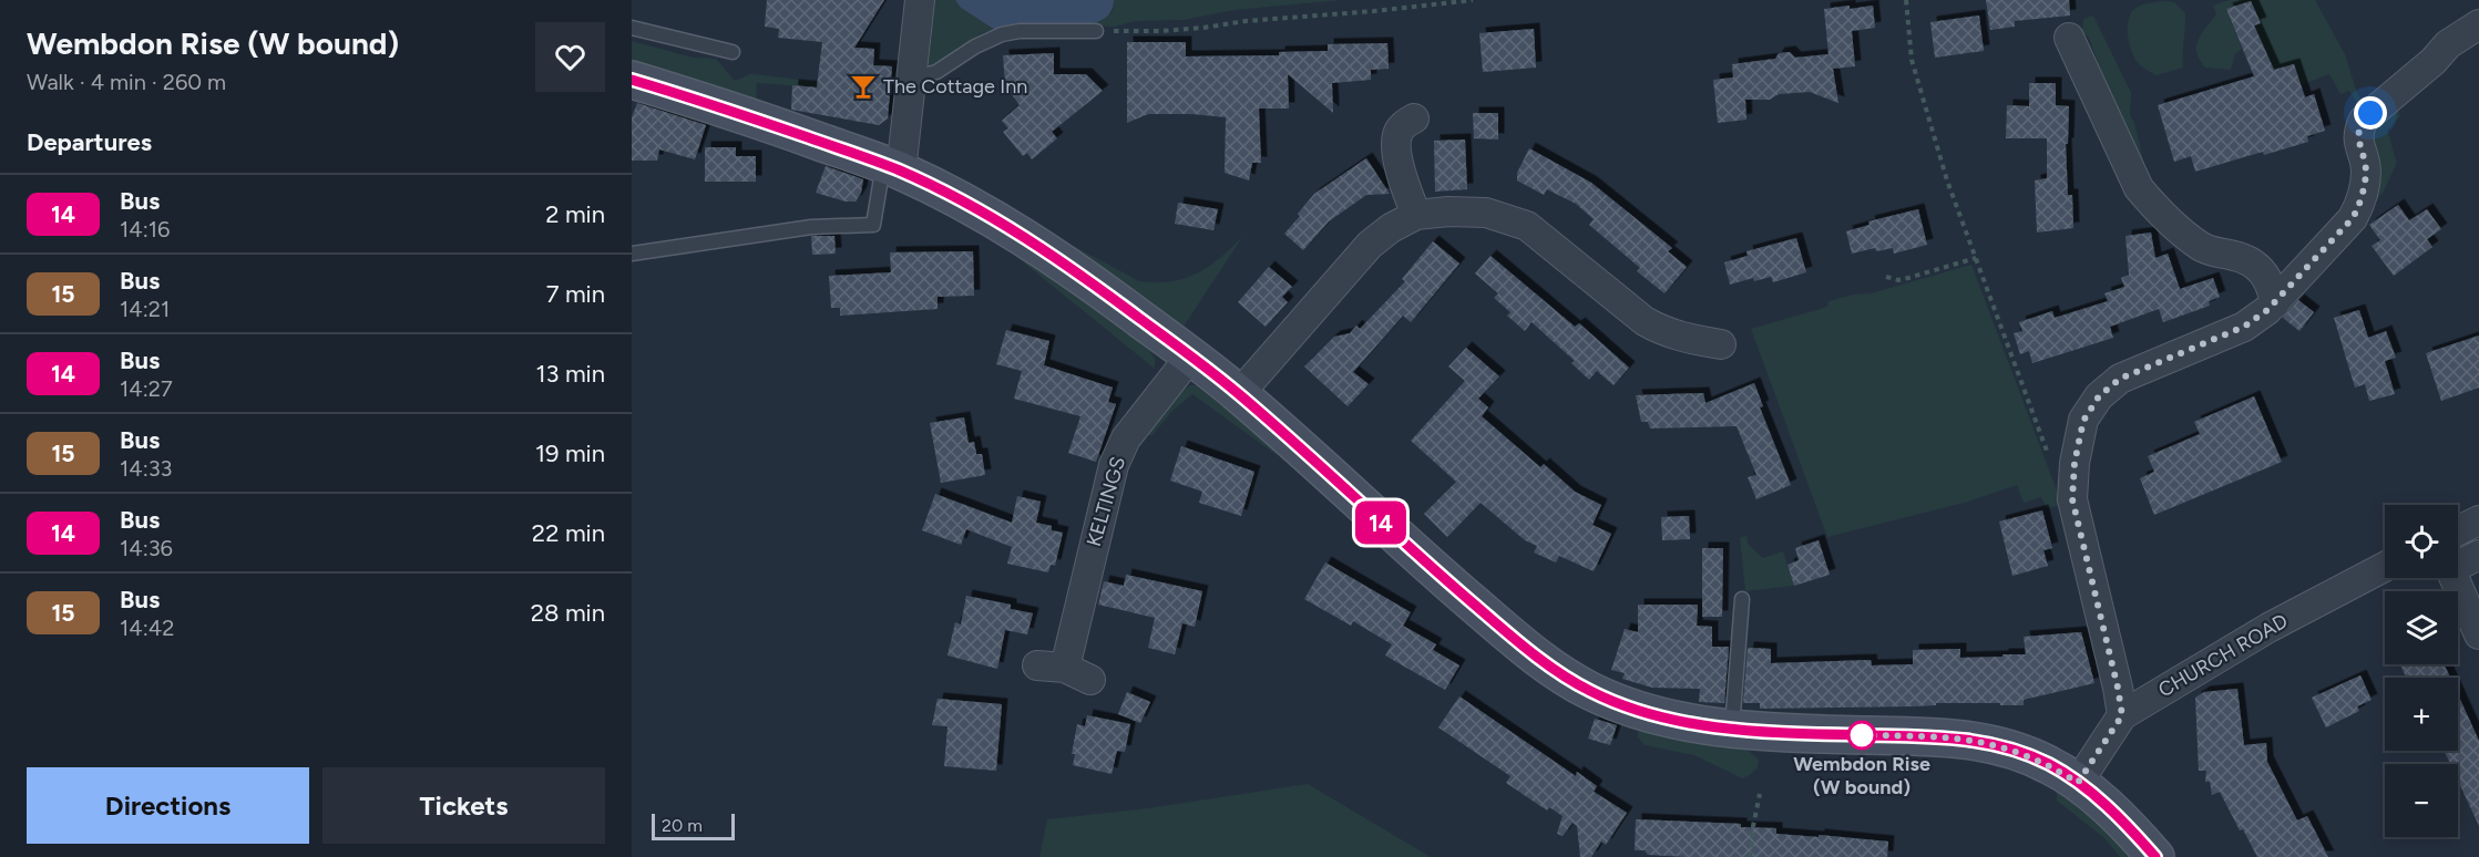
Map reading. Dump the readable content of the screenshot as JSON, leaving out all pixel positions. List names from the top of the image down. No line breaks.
{"streets":{"street":["KELTINGS","CHURCH ROAD"]},"places":{"bar":["The Cottage Inn"],"other":["Wembdon Rise (W bound)"]},"lines":["bus line 14"],"scale_bar":"20 m","page":{"heading":[["Wembdon Rise (W bound)","Walk · 4 min · 260 m"],"Departures"],"on_map":"14","list":[{"mark":"14","name":"Bus","note":"14:16","value":"2 min"},{"mark":"15","name":"Bus","note":"14:21","value":"7 min"},{"mark":"14","name":"Bus","note":"14:27","value":"13 min"},{"mark":"15","name":"Bus","note":"14:33","value":"19 min"},{"mark":"14","name":"Bus","note":"14:36","value":"22 min"},{"mark":"15","name":"Bus","note":"14:42","value":"28 min"}],"map_buttons":["+","−"],"buttons":["Directions","Tickets"],"scale":"20 m"}}
